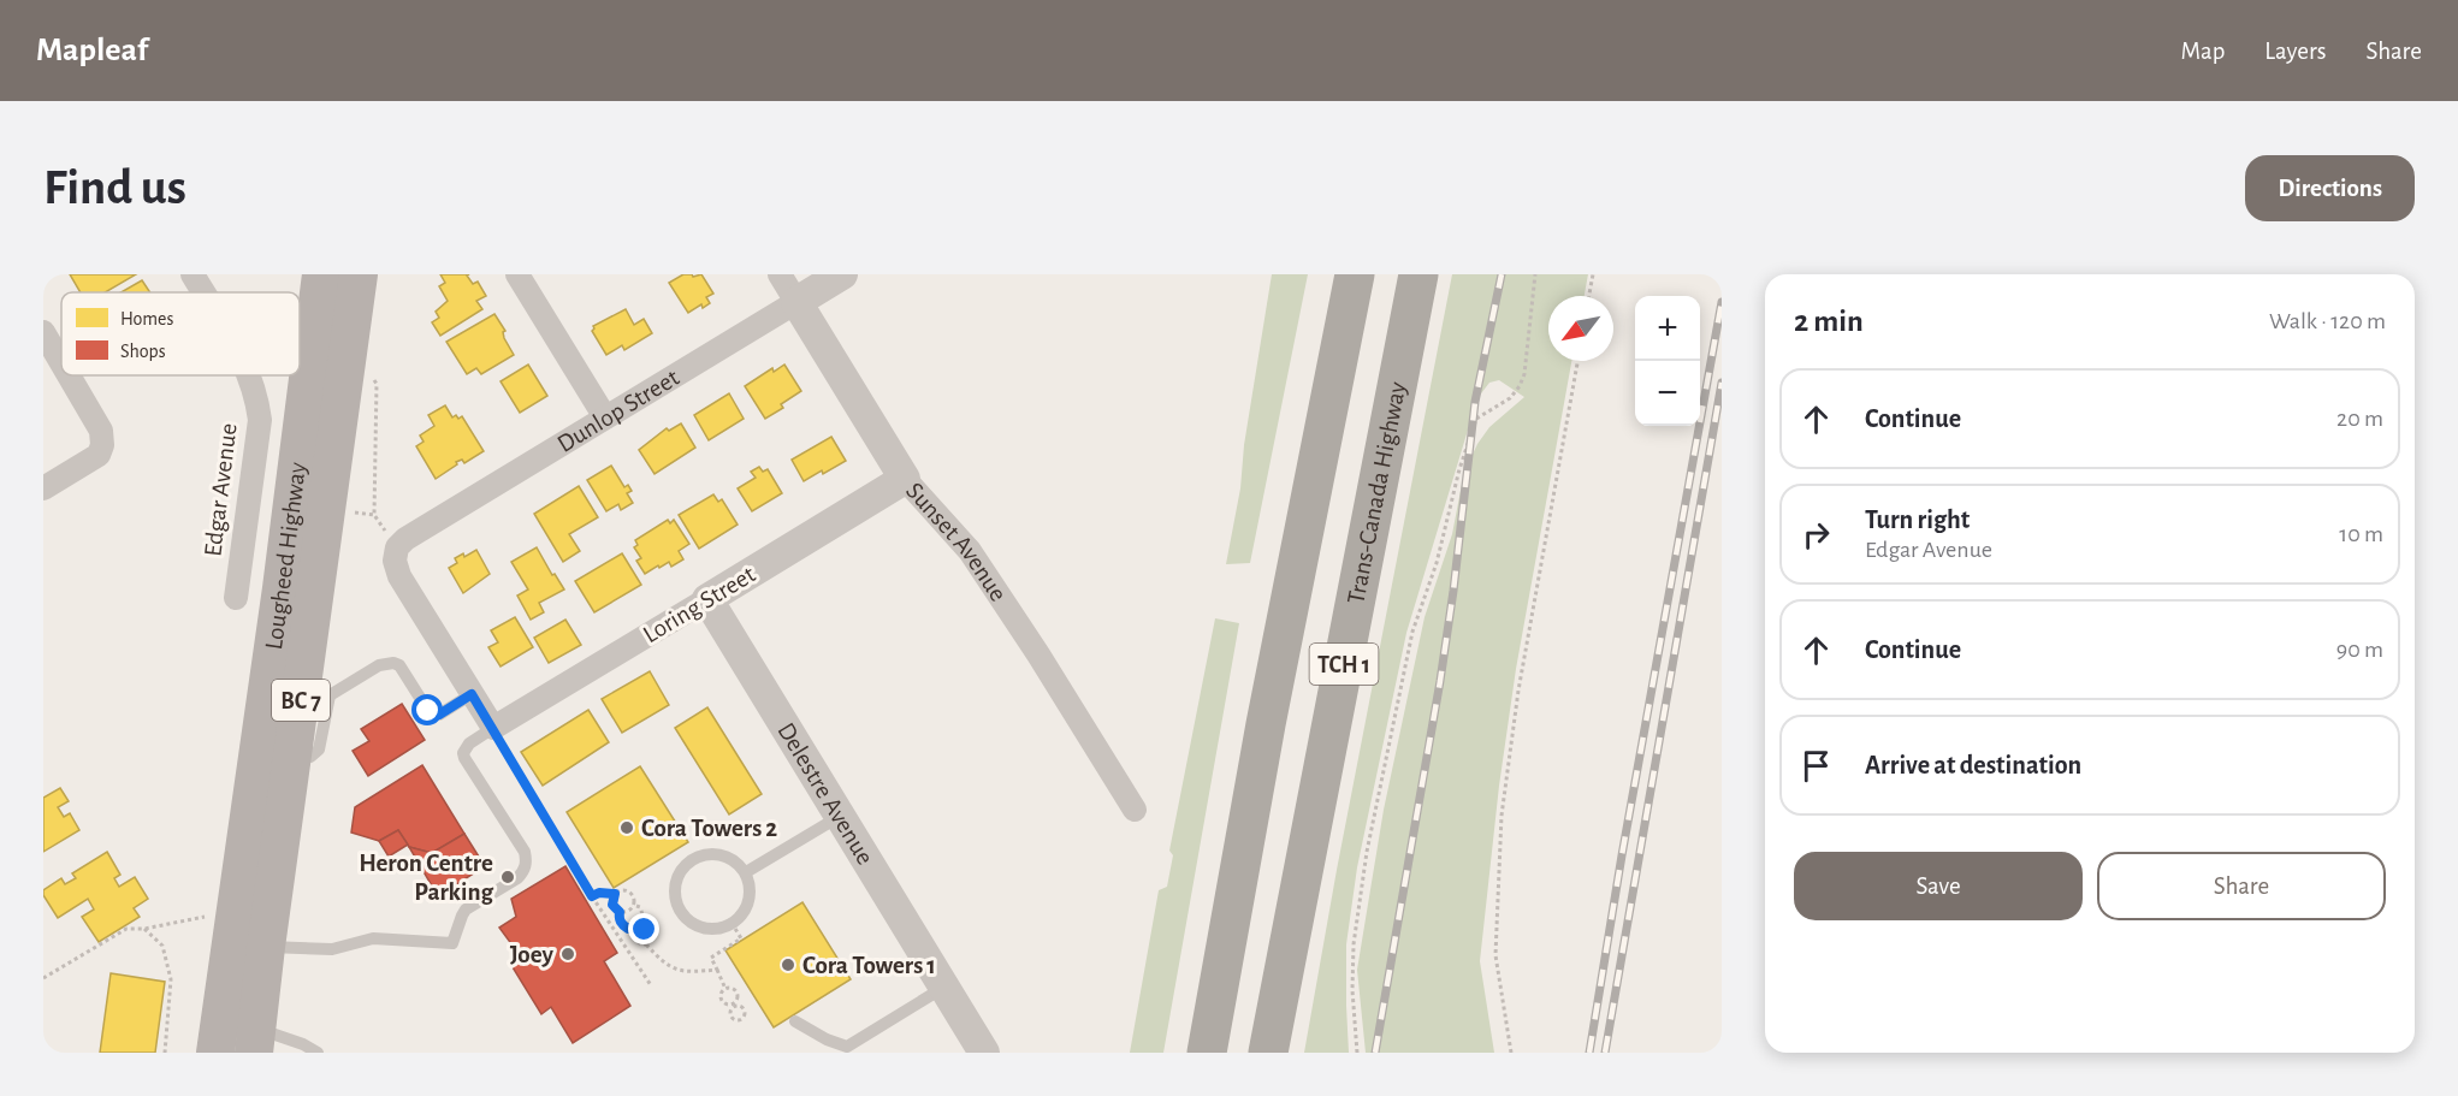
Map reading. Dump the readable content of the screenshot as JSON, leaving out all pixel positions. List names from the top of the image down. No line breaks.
{"streets":{"highway":["Trans-Canada Highway","TCH 1"],"main road":["Lougheed Highway","BC 7"],"street":["Dunlop Street","Edgar Avenue","Sunset Avenue","Loring Street","Delestre Avenue"]},"crossings":[["Dunlop Street","Sunset Avenue"],["Sunset Avenue","Loring Street"],["Loring Street","Delestre Avenue"]],"places":["Cora Towers 2","Heron Centre Parking","Joey","Cora Towers 1"],"legend":["Homes","Shops"],"north":"bottom left","page":{"header":"Mapleaf","nav":["Map","Layers","Share"],"buttons":["Directions",["Save","Share"]],"title":"Find us","heading":["2 min","Walk · 120 m"],"map_buttons":["+","−"],"list":[["Continue","20 m"],["Turn right","Edgar Avenue","10 m"],["Continue","90 m"],"Arrive at destination"]}}
